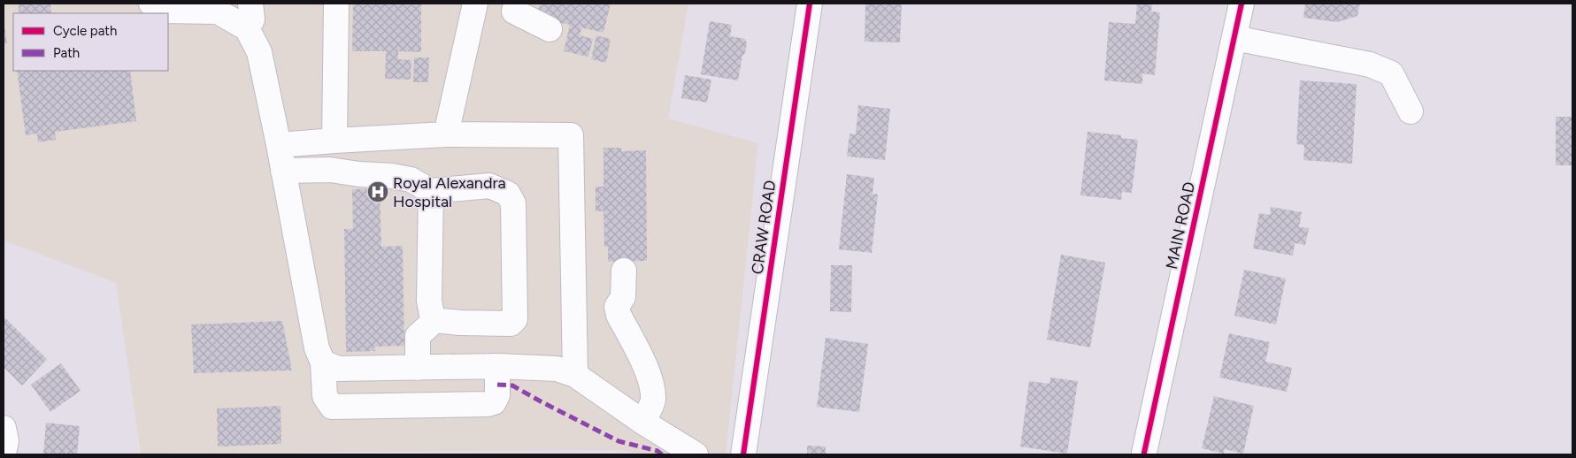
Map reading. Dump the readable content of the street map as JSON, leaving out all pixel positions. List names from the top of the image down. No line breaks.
{"streets":{"street":["MAIN ROAD","CRAW ROAD"]},"places":{"hospital":["Royal Alexandra Hospital"]},"legend":["Cycle path","Path"]}
